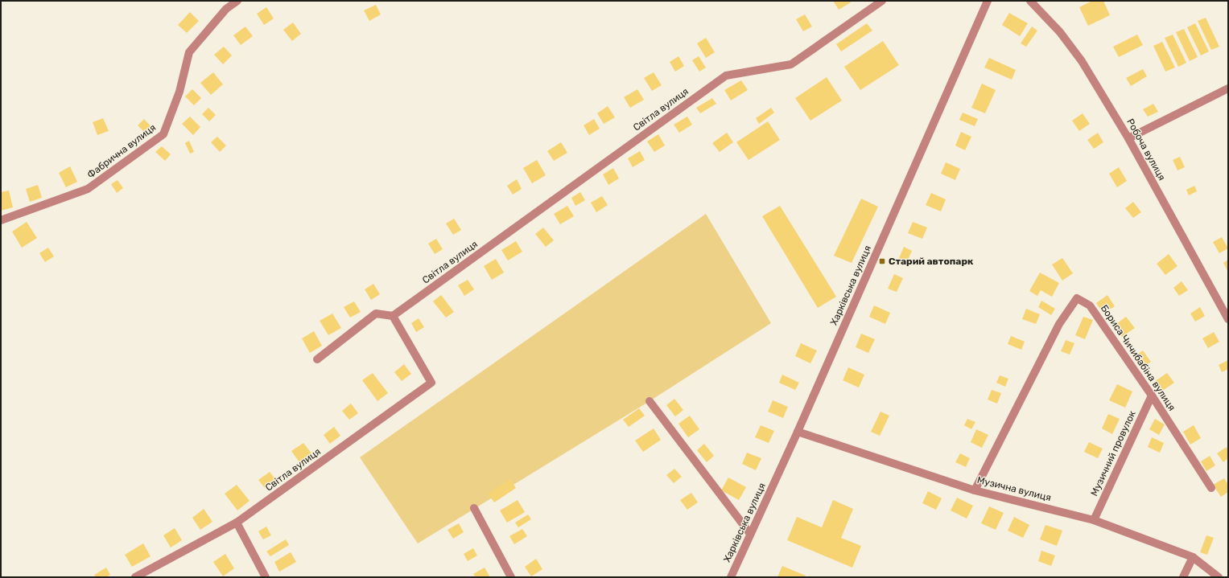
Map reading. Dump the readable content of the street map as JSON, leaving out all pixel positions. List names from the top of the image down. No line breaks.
{"streets":{"street":["Світла вулиця","Робоча вулиця","Фабрична вулиця","Харківська вулиця","Бориса Чичибабіна вулиця","Музичний провулок","Музична вулиця"]},"crossings":[["Харківська вулиця","Музична вулиця"],["Бориса Чичибабіна вулиця","Музичний провулок"],["Бориса Чичибабіна вулиця","Музична вулиця"],["Музичний провулок","Музична вулиця"]],"places":{"transit":["Старий автопарк"]}}
